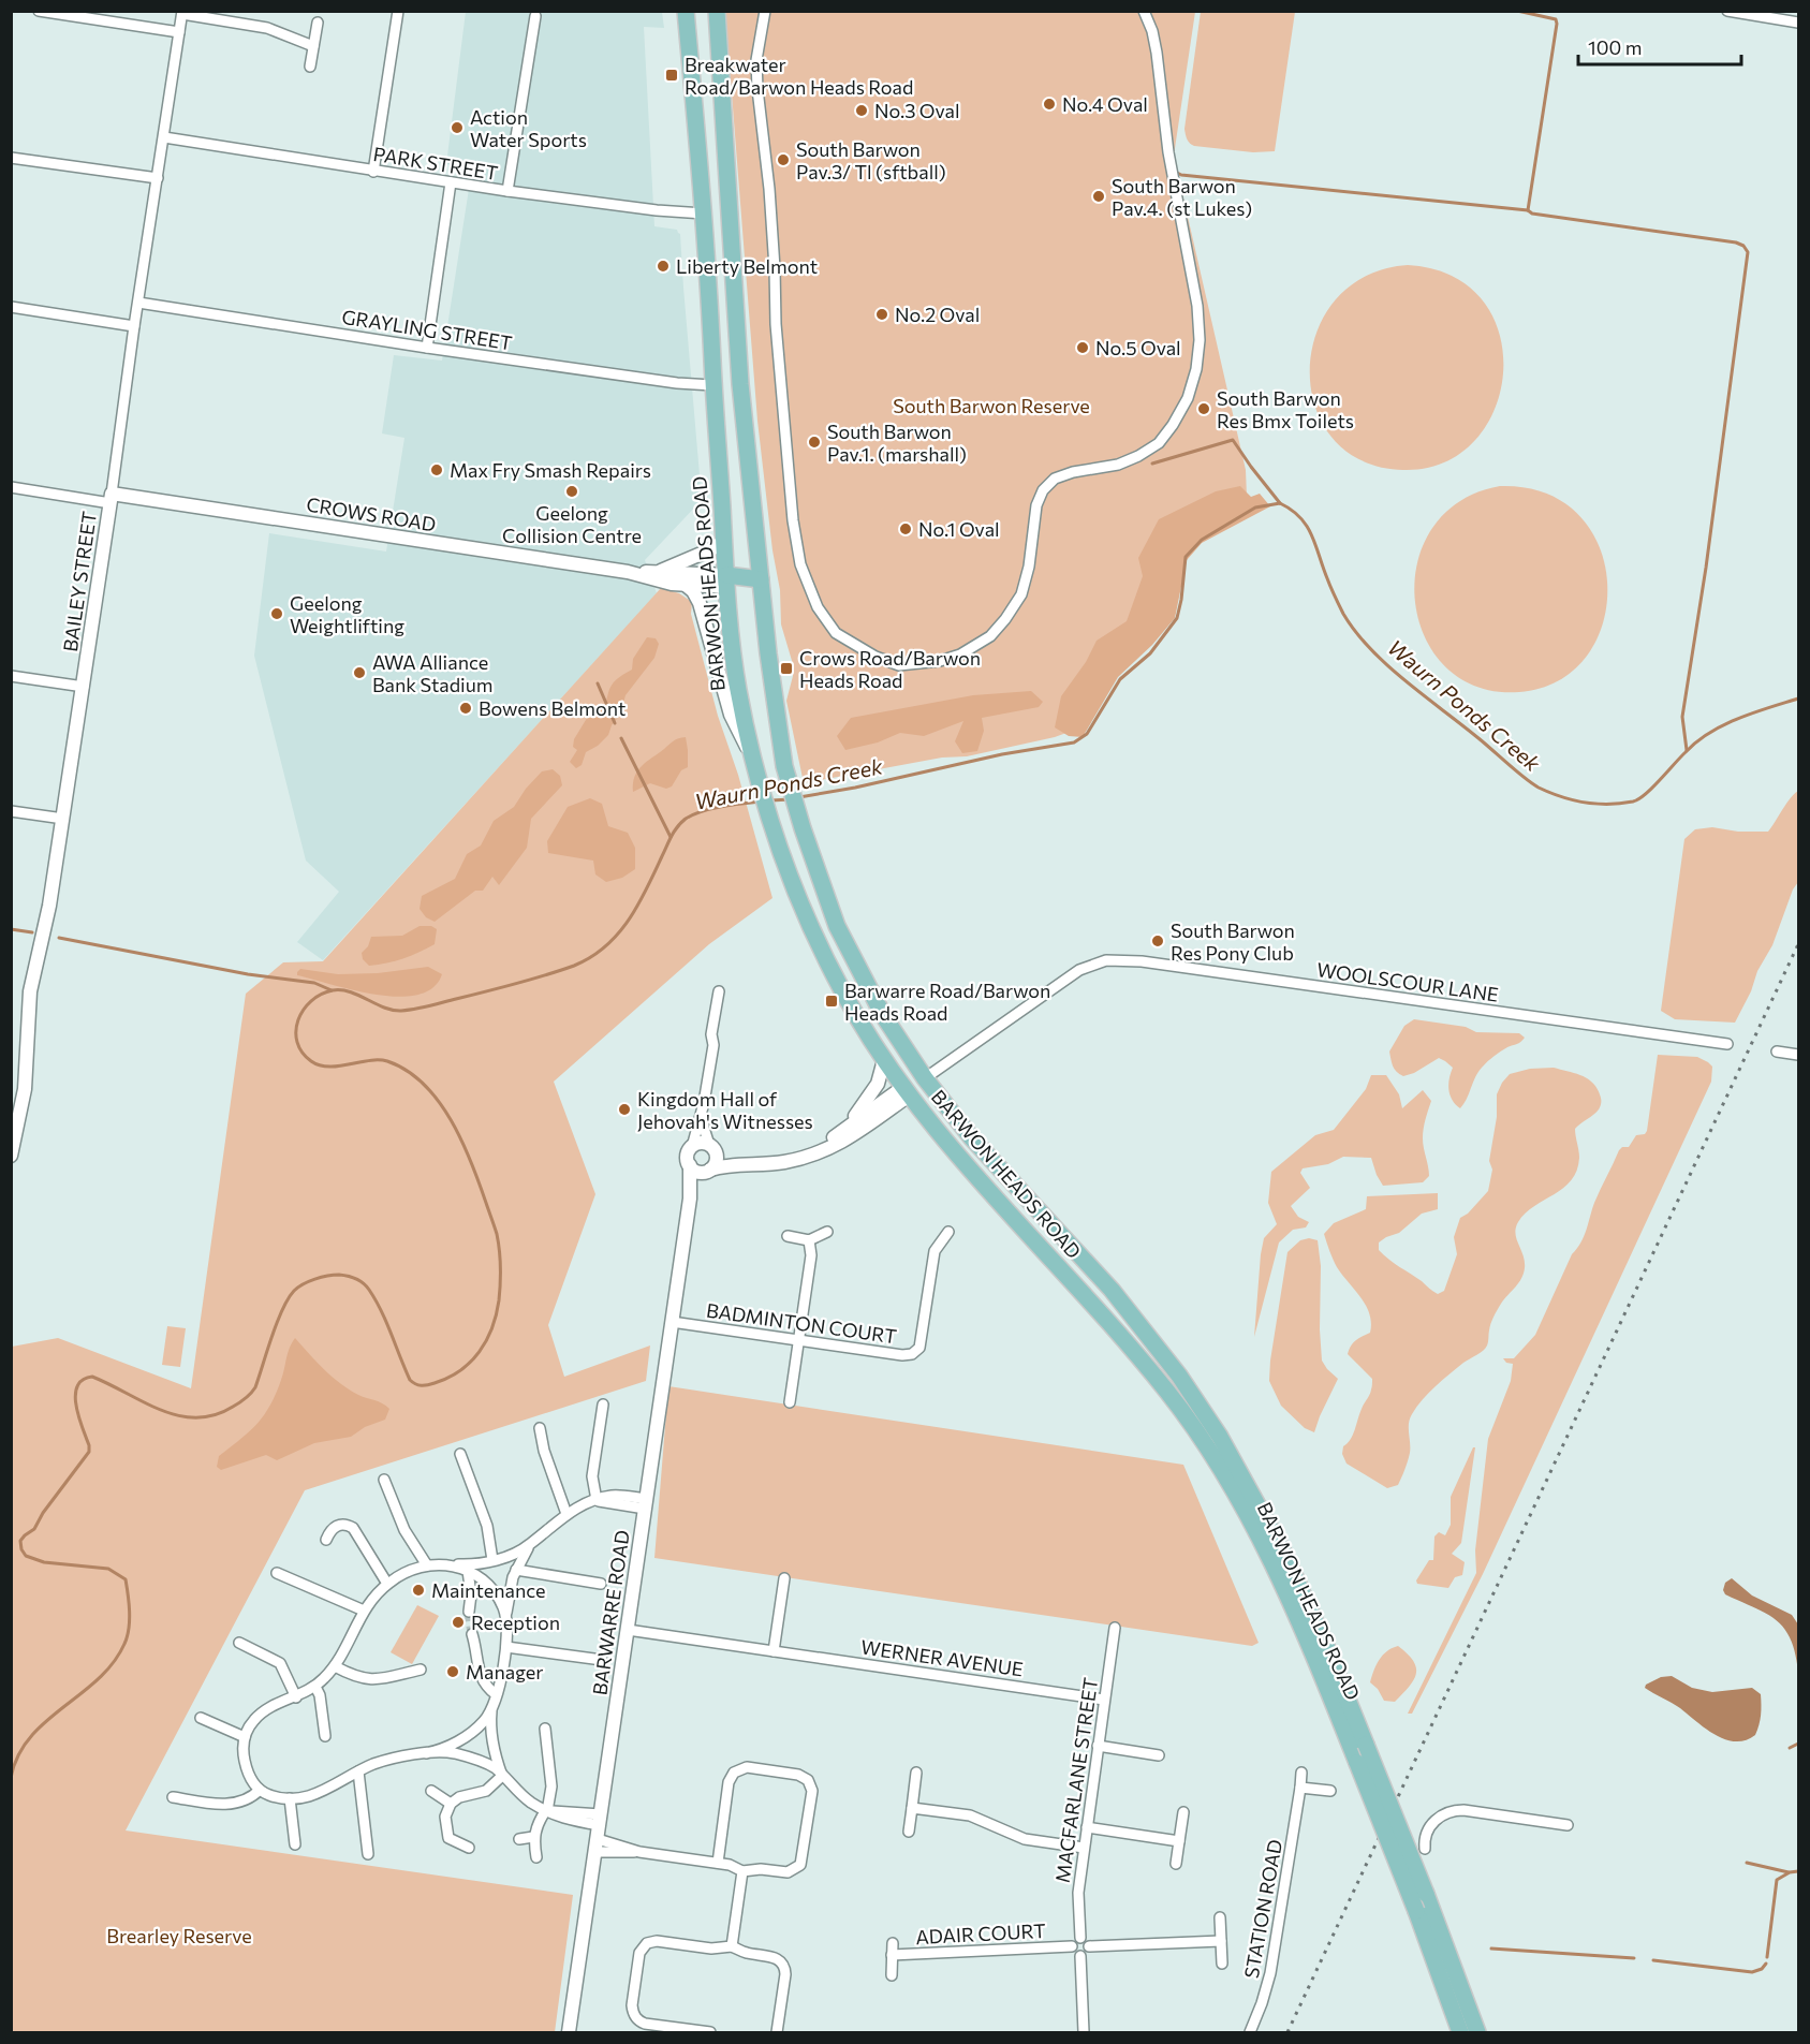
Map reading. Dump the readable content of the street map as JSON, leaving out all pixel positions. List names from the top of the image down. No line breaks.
{"streets":{"main road":["BARWON HEADS ROAD"],"street":["PARK STREET","GRAYLING STREET","CROWS ROAD","BAILEY STREET","WOOLSCOUR LANE","BADMINTON COURT","BARWARRE ROAD","WERNER AVENUE","MACFARLANE STREET","STATION ROAD","ADAIR COURT"]},"crossings":[["PARK STREET","BAILEY STREET"],["PARK STREET","BARWON HEADS ROAD"],["GRAYLING STREET","BAILEY STREET"],["GRAYLING STREET","BARWON HEADS ROAD"],["CROWS ROAD","BAILEY STREET"],["CROWS ROAD","BARWON HEADS ROAD"],["BARWON HEADS ROAD","WOOLSCOUR LANE"],["BADMINTON COURT","BARWARRE ROAD"],["BARWARRE ROAD","WERNER AVENUE"],["WERNER AVENUE","MACFARLANE STREET"],["MACFARLANE STREET","ADAIR COURT"]],"water":["Waurn Ponds Creek"],"parks":["South Barwon Reserve","Brearley Reserve"],"places":{"transit":["Breakwater Road/Barwon Heads Road","Crows Road/Barwon Heads Road","Barwarre Road/Barwon Heads Road"],"other":["No.4 Oval","No.3 Oval","Action Water Sports","South Barwon Pav.3/ Tl (sftball)","South Barwon Pav.4. (st Lukes)","Liberty Belmont","No.2 Oval","No.5 Oval","South Barwon Res Bmx Toilets","South Barwon Pav.1. (marshall)","Max Fry Smash Repairs","Geelong Collision Centre","No.1 Oval","Geelong Weightlifting","AWA Alliance Bank Stadium","Bowens Belmont","South Barwon Res Pony Club","Kingdom Hall of Jehovah's Witnesses","Maintenance","Reception","Manager"]},"scale_bar":"100 m"}
